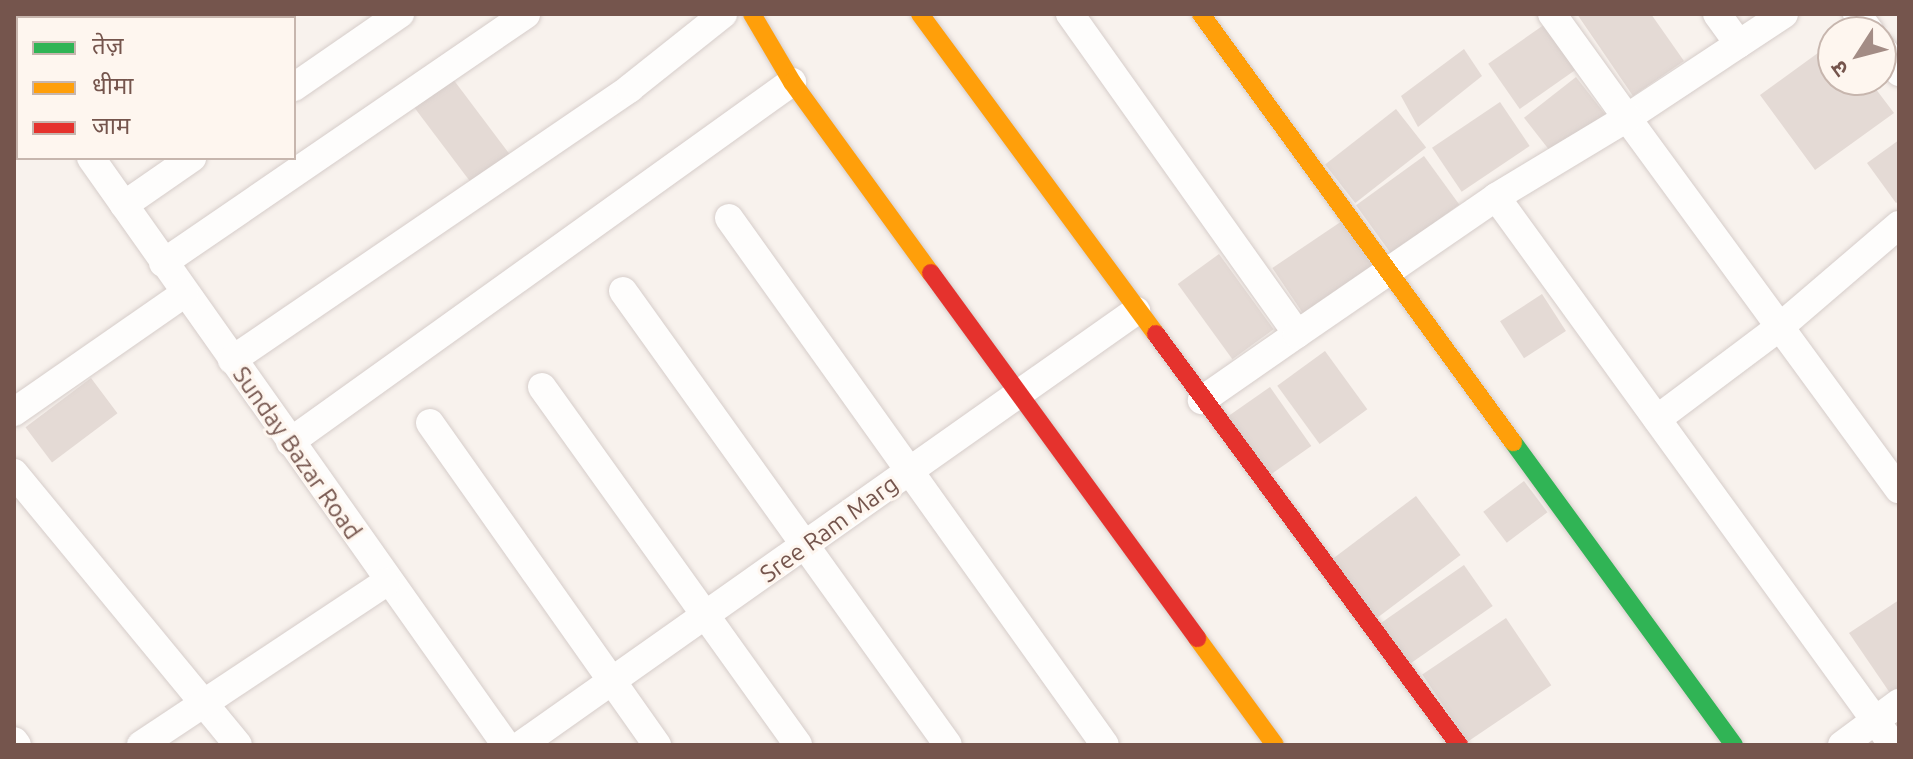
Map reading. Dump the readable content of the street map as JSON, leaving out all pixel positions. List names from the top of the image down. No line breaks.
{"streets":{"street":["Sunday Bazar Road","Sree Ram Marg"]},"legend":["तेज़","धीमा","जाम"],"north":"bottom left"}
